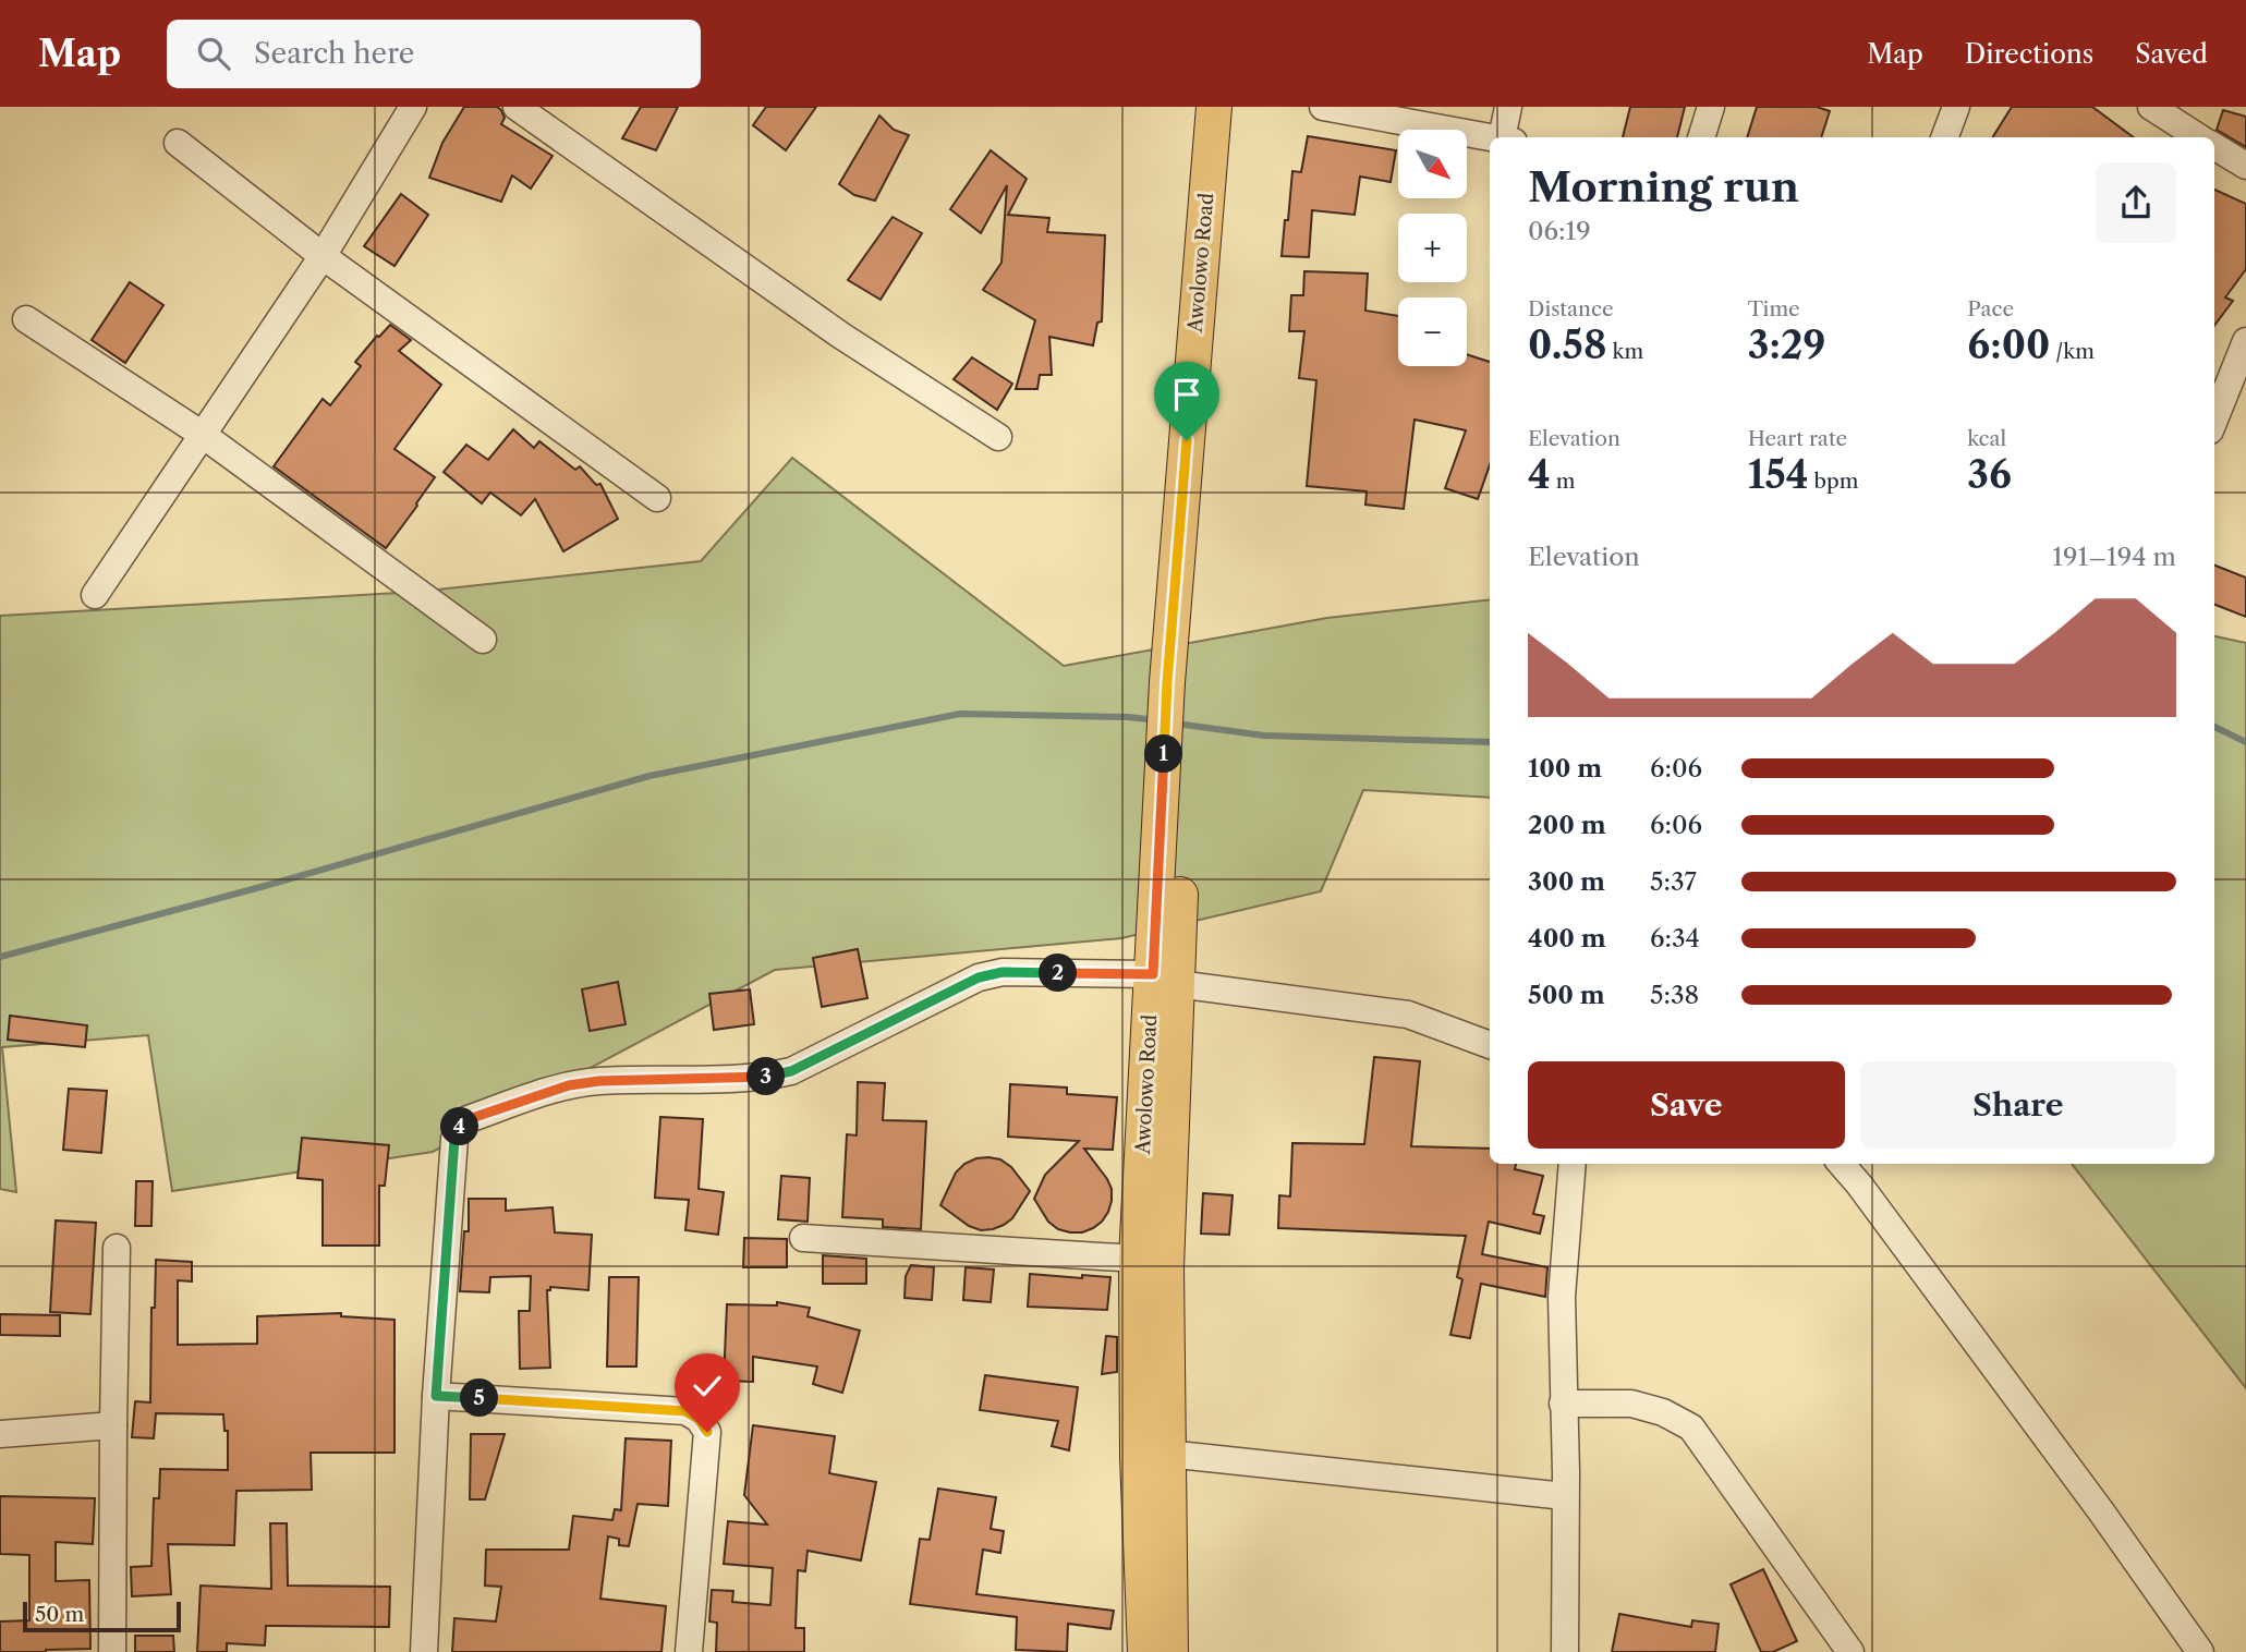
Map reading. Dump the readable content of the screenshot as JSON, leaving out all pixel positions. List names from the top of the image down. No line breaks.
{"streets":{"main road":["Awolowo Road"]},"scale_bar":"50 m","north":"bottom right","page":{"header":"Map","search":"Search here","nav":["Map","Directions","Saved"],"map_buttons":["+","−"],"heading":["Morning run","06:19"],"stats":[["Distance","0.58 km"],["Time","3:29"],["Pace","6:00 /km"],["Elevation","4 m"],["Heart rate","154 bpm"],["kcal","36"]],"chart":["Elevation","191–194 m"],"pins":["1","2","3","4","5"],"list":[{"name":"100 m","note":"6:06"},{"name":"200 m","note":"6:06"},{"name":"300 m","note":"5:37"},{"name":"400 m","note":"6:34"},{"name":"500 m","note":"5:38"}],"buttons":["Save","Share"],"scale":"50 m"}}
